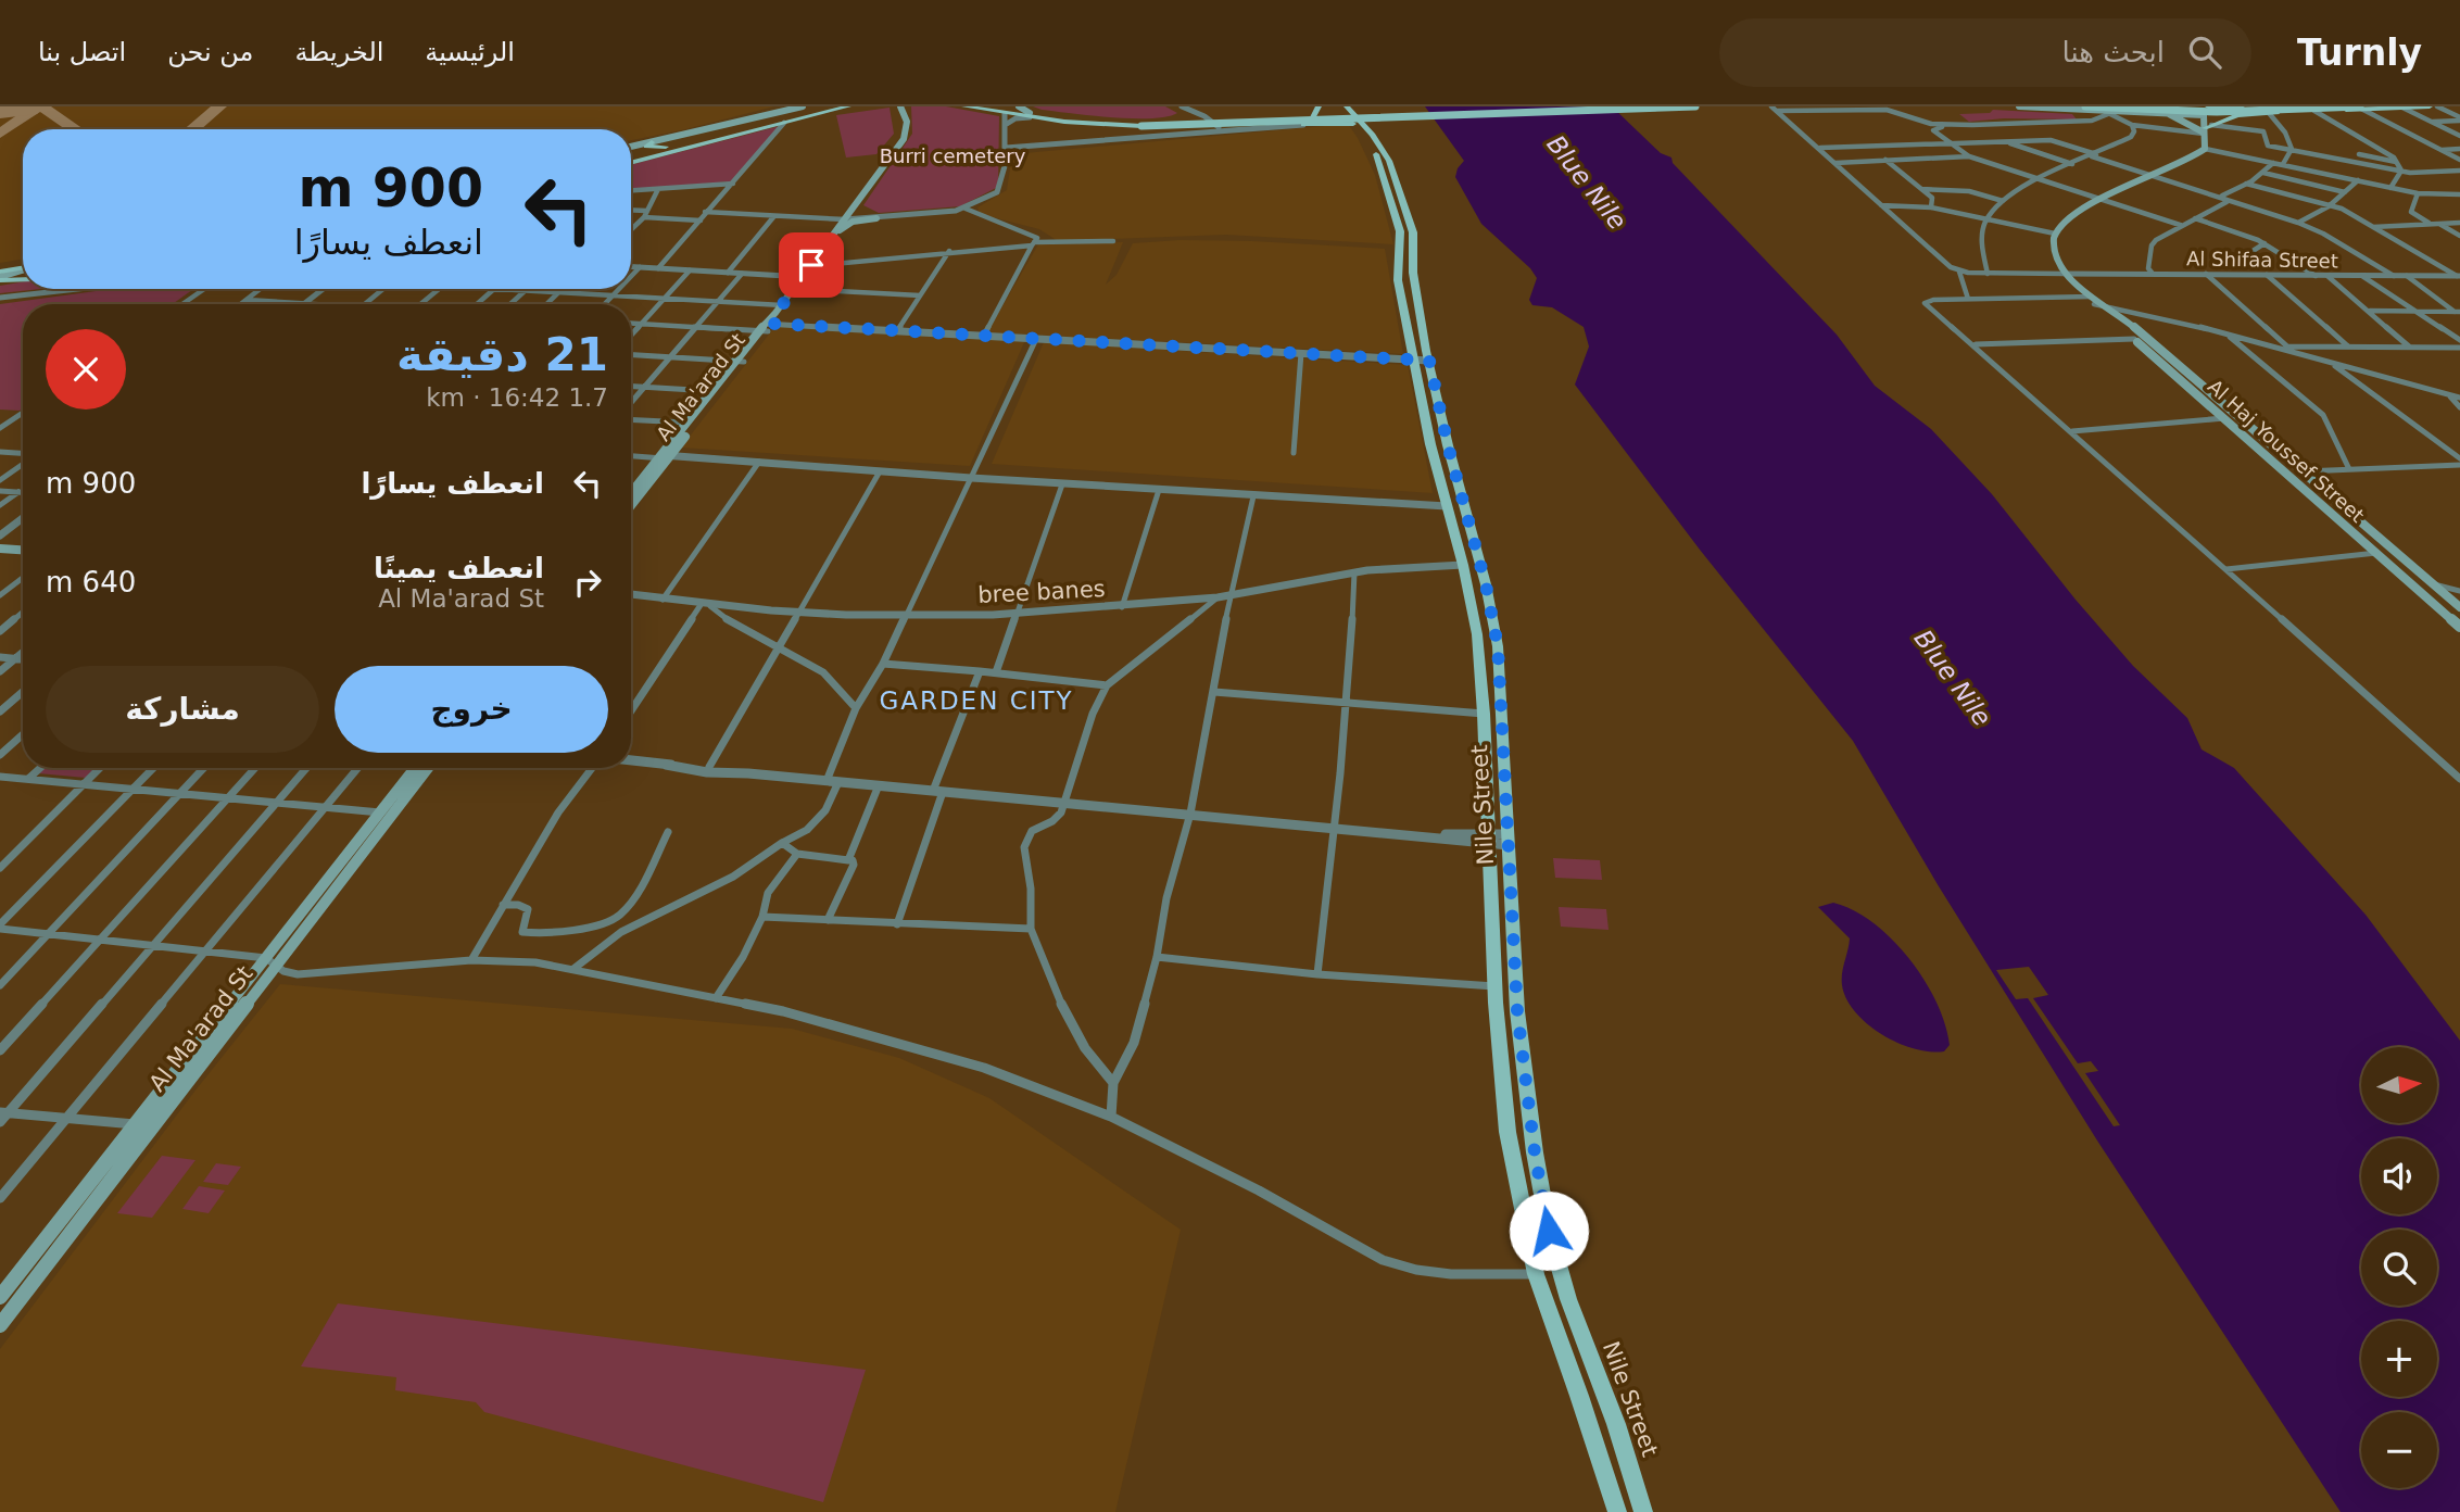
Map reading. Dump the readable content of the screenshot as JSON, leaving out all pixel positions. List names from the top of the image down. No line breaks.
{"streets":{"main road":["Al Ma'arad St","Al Haj Youssef Street","Nile Street"],"street":["Al Shifaa Street","bree banes"]},"crossings":[["Al Shifaa Street","Al Haj Youssef Street"],["bree banes","Nile Street"]],"districts":["GARDEN CITY"],"water":["Blue Nile"],"parks":["Burri cemetery"],"north":"right","page":{"header":"Turnly","search":"ابحث هنا","nav":["الرئيسية","الخريطة","من نحن","اتصل بنا"],"turn":["900 m","انعطف يسارًا"],"heading":["21 دقيقة","1.7 km · 16:42"],"list":[{"name":"انعطف يسارًا","value":"900 m"},{"name":"انعطف يمينًا","note":"Al Ma'arad St","value":"640 m"}],"buttons":["خروج","مشاركة"],"map_buttons":["+","−"]}}
